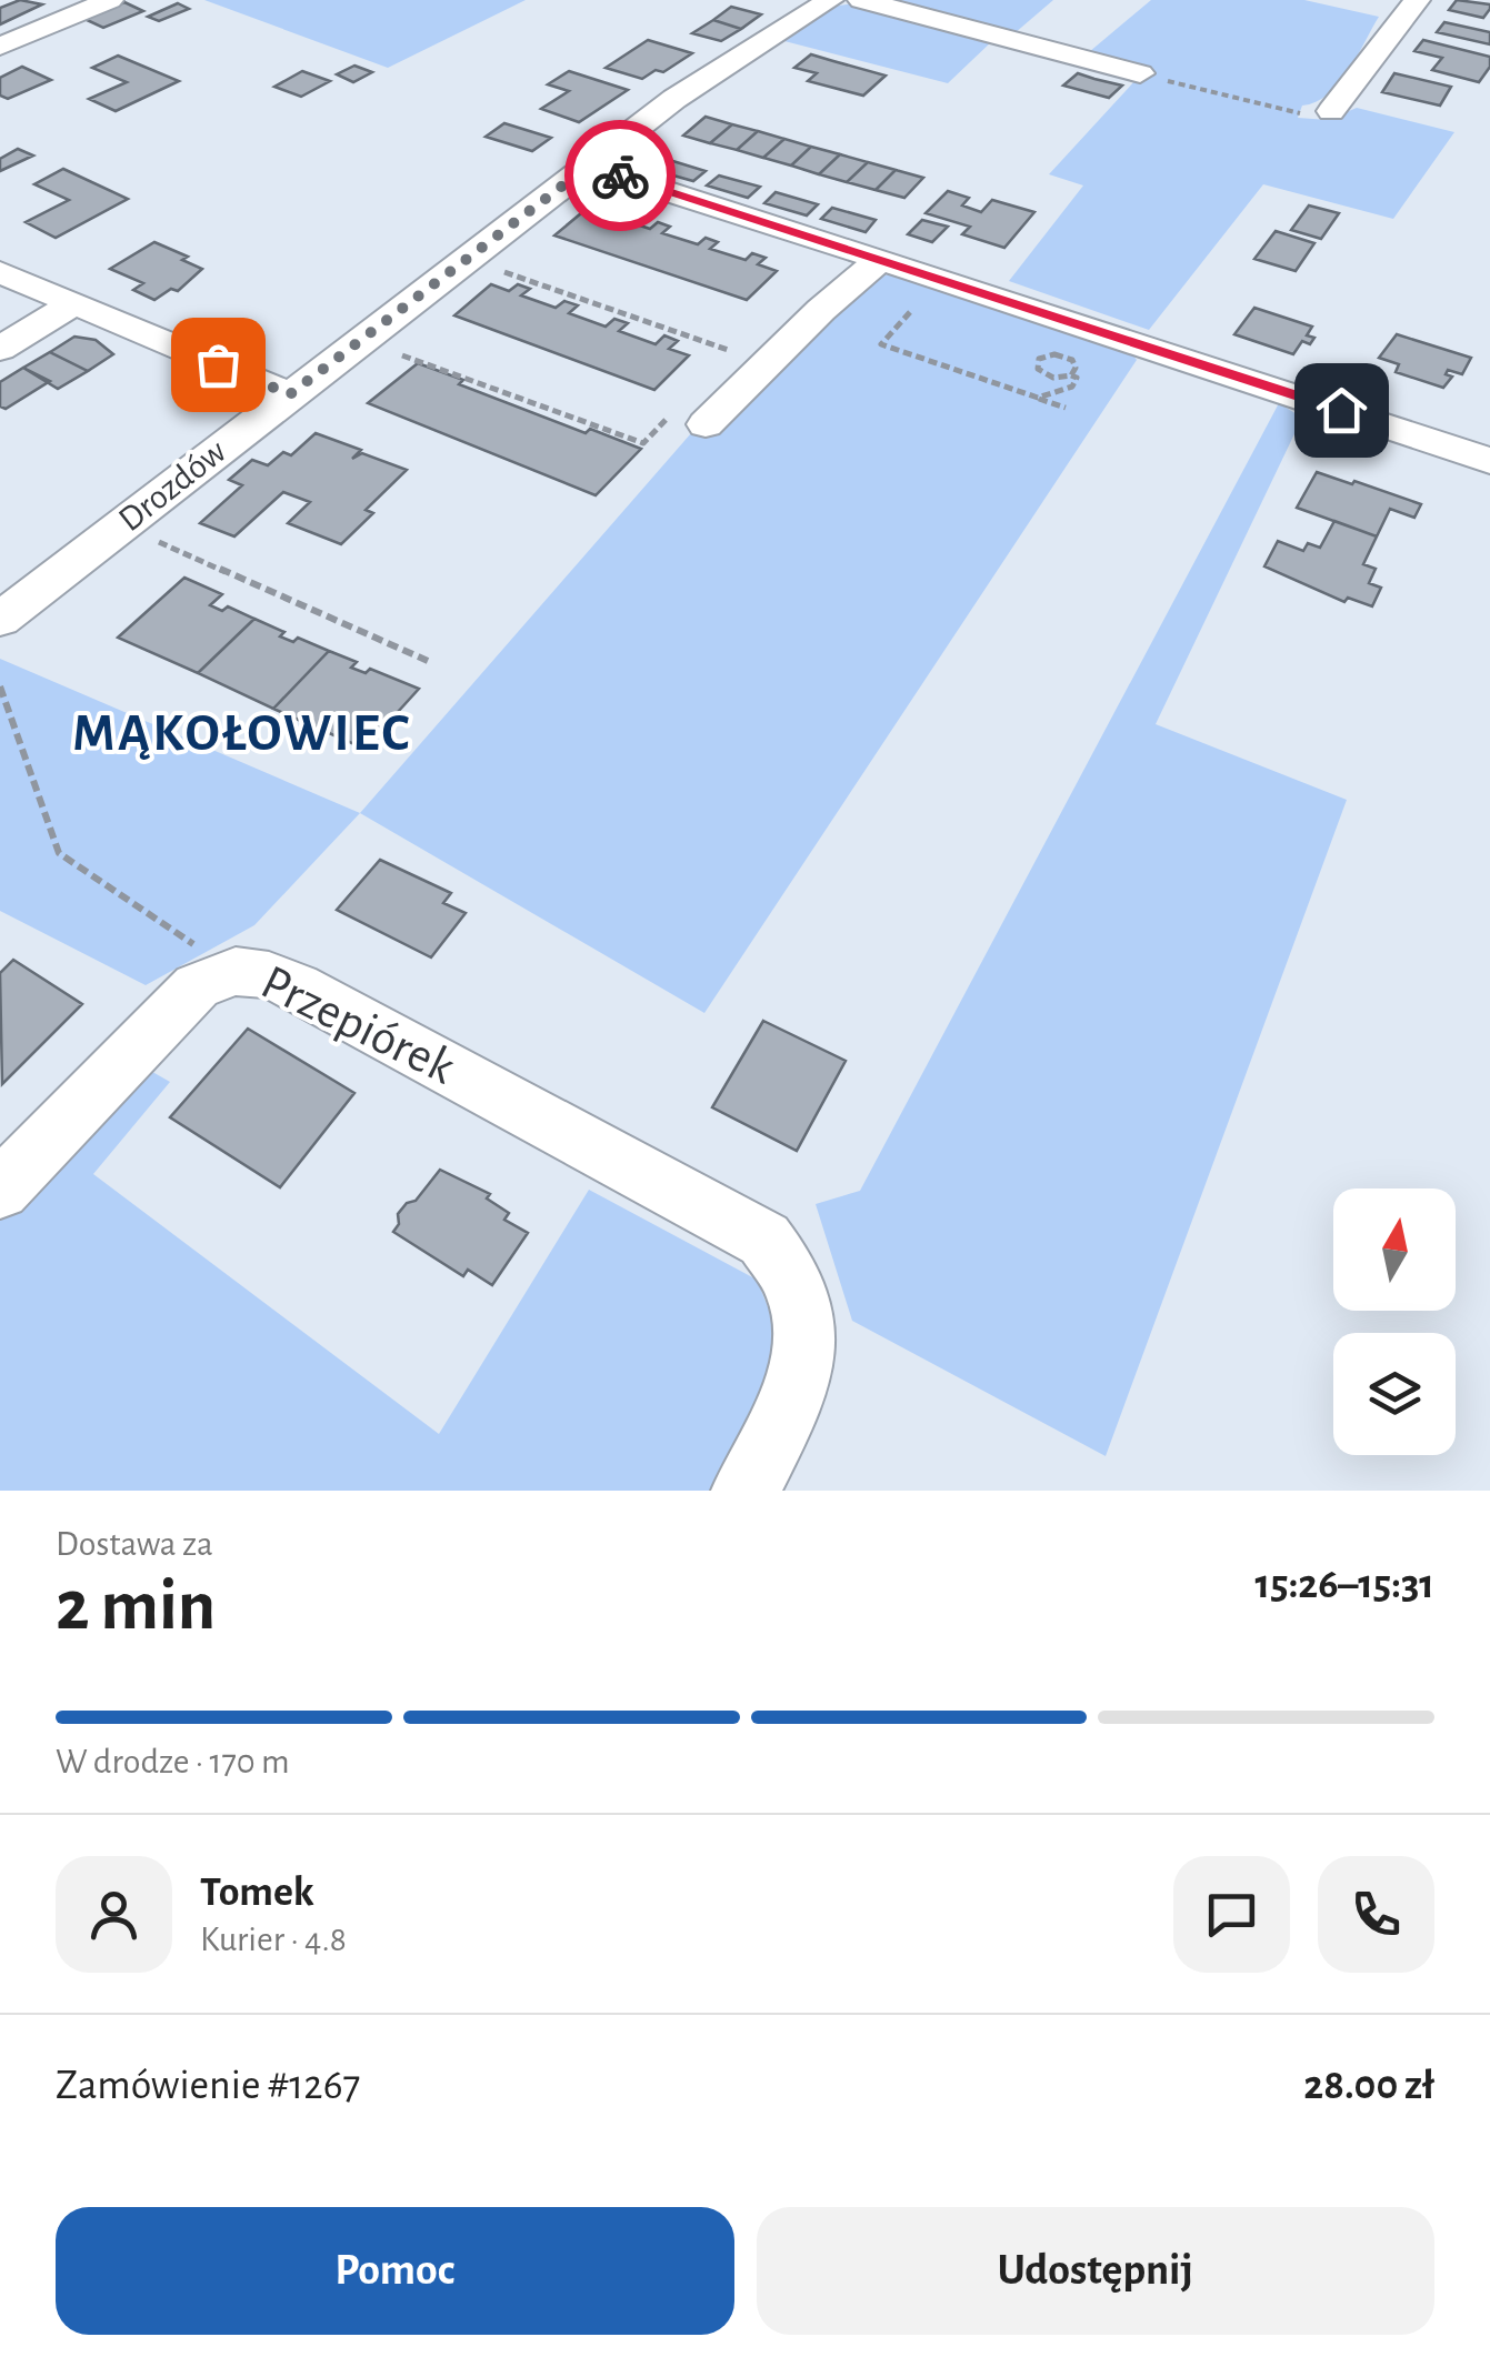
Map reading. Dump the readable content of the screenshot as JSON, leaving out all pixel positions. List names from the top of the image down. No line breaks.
{"streets":{"street":["Drozdów","Przepiórek"]},"districts":["MĄKOŁOWIEC"],"north":"top","page":{"heading":["2 min","Dostawa za","15:26–15:31"],"panel":["Tomek","Kurier · 4.8","Zamówienie #1267","28.00 zł"],"bar":"W drodze · 170 m","buttons":["Pomoc","Udostępnij"]}}
